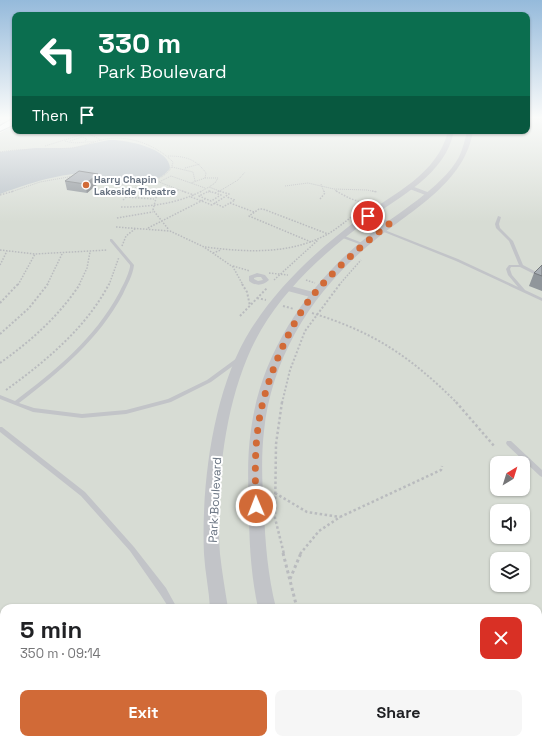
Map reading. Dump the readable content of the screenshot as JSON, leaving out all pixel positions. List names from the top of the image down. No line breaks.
{"streets":{"street":["Park Boulevard"]},"places":["Harry Chapin Lakeside Theatre"],"north":"top right","page":{"turn":["330 m","Park Boulevard"],"then":"Then","heading":["5 min","350 m · 09:14"],"buttons":["Exit","Share"]}}
